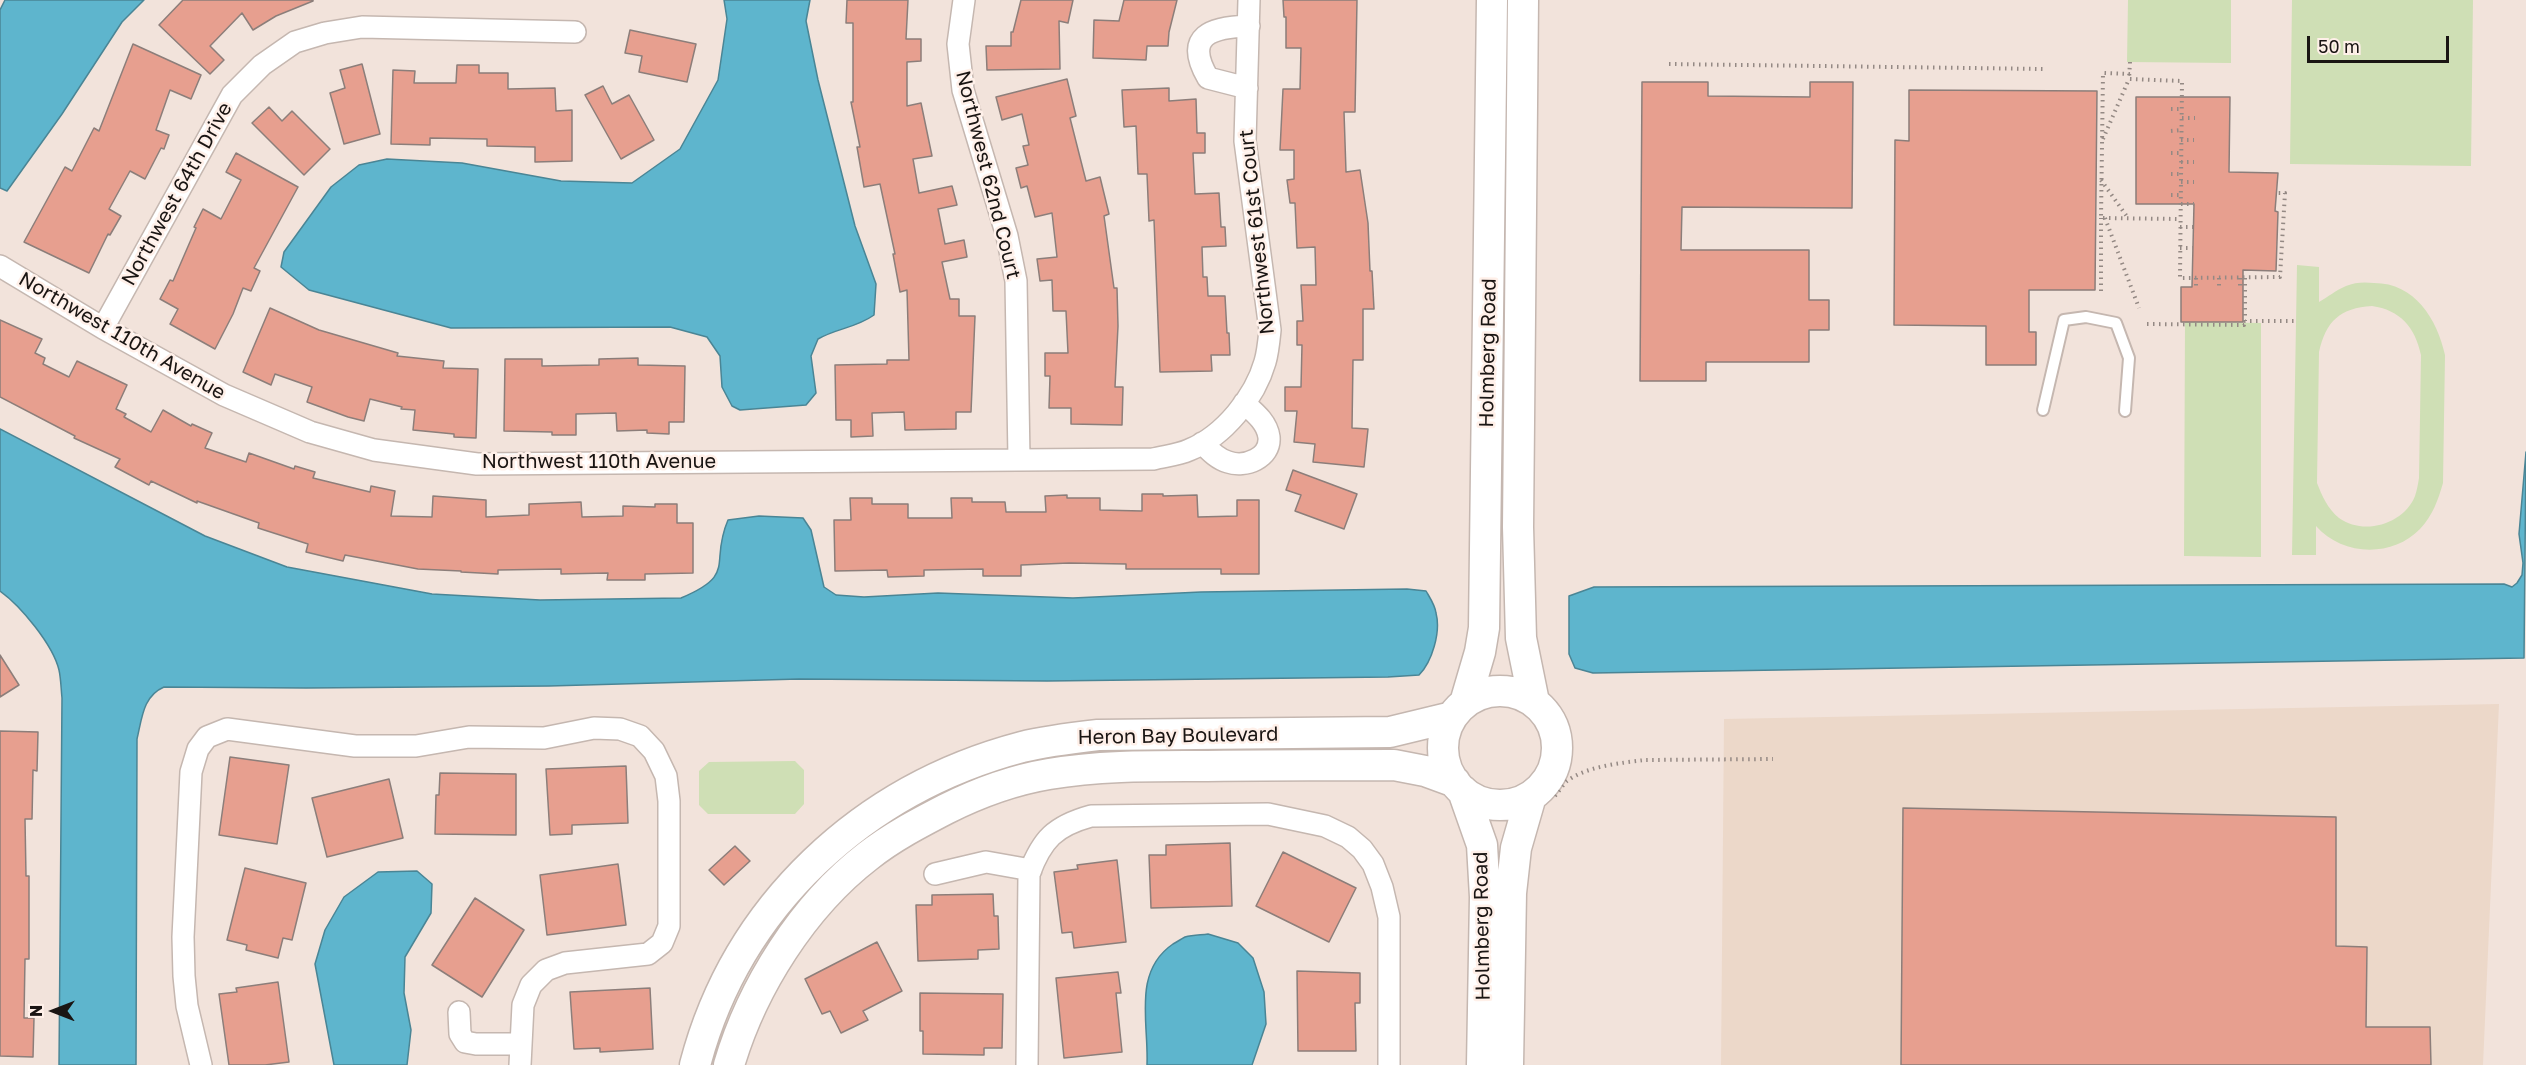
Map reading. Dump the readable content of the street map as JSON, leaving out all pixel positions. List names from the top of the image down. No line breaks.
{"streets":{"street":["Northwest 62nd Court","Northwest 64th Drive","Northwest 61st Court","Northwest 110th Avenue","Holmberg Road","Heron Bay Boulevard"]},"crossings":[["Northwest 62nd Court","Northwest 110th Avenue"],["Northwest 64th Drive","Northwest 110th Avenue"],["Northwest 61st Court","Northwest 110th Avenue"],["Holmberg Road","Heron Bay Boulevard"]],"scale_bar":"50 m","north":"left"}
